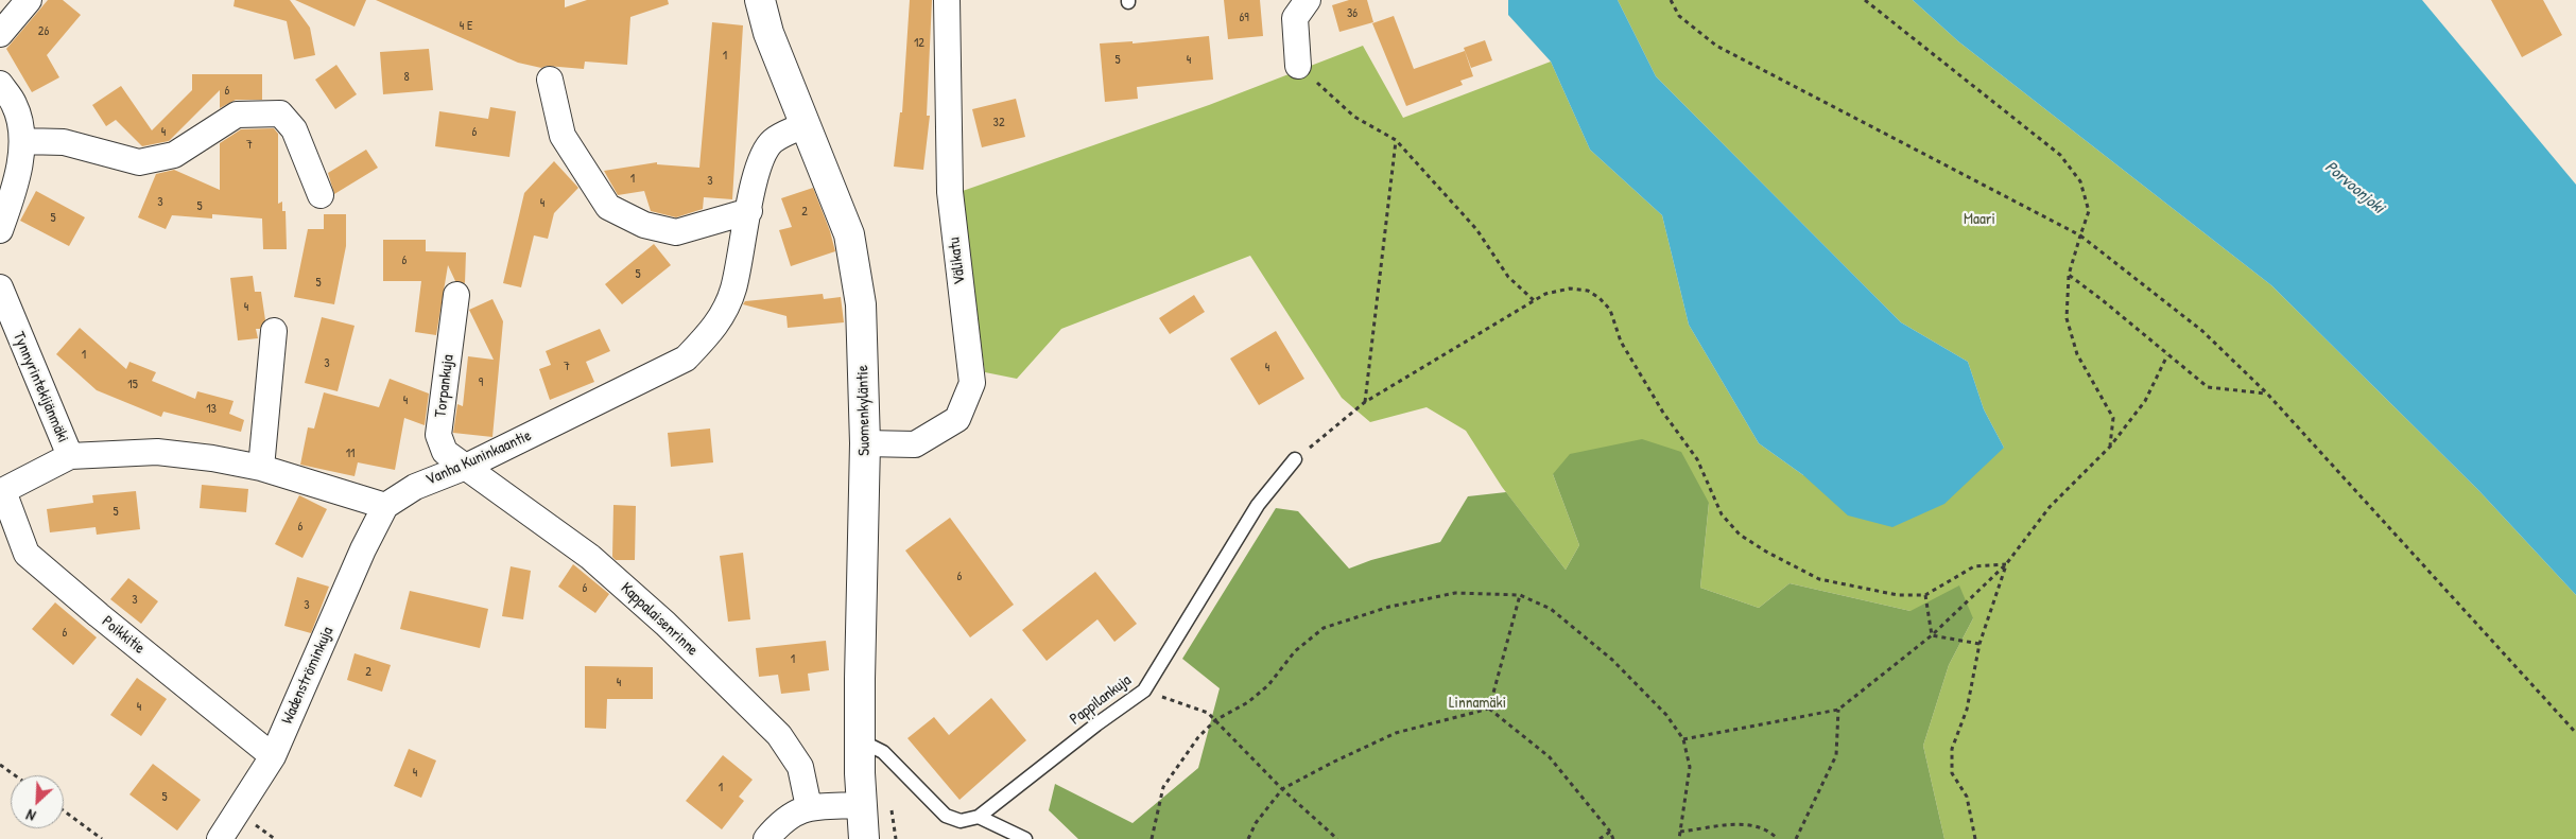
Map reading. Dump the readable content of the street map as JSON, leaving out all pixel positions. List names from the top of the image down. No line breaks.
{"streets":{"street":["Välikatu","Torpankuja","Tynnyrintekijänmäki","Suomenkyläntie","Vanha Kuninkaantie","Kappalaisenrinne","Poikkitie","Wadenströminkuja"],"lane":["Pappilankuja"]},"crossings":[["Välikatu","Suomenkyläntie"],["Torpankuja","Vanha Kuninkaantie"],["Torpankuja","Kappalaisenrinne"],["Suomenkyläntie","Vanha Kuninkaantie"],["Vanha Kuninkaantie","Kappalaisenrinne"],["Vanha Kuninkaantie","Wadenströminkuja"],["Poikkitie","Wadenströminkuja"]],"water":["Porvoonjoki"],"parks":["Maari","Linnamäki"],"house_numbers":["36","69","4 E","26","12","1","5","4","8","6","32","4","6","7","1","3","3","4","5","2","5","6","5","5","4","1","3","7","4","9","15","4","13","11","5","6","6","6","3","3","6","1","2","4","4","4","1","5"],"north":"bottom left"}
